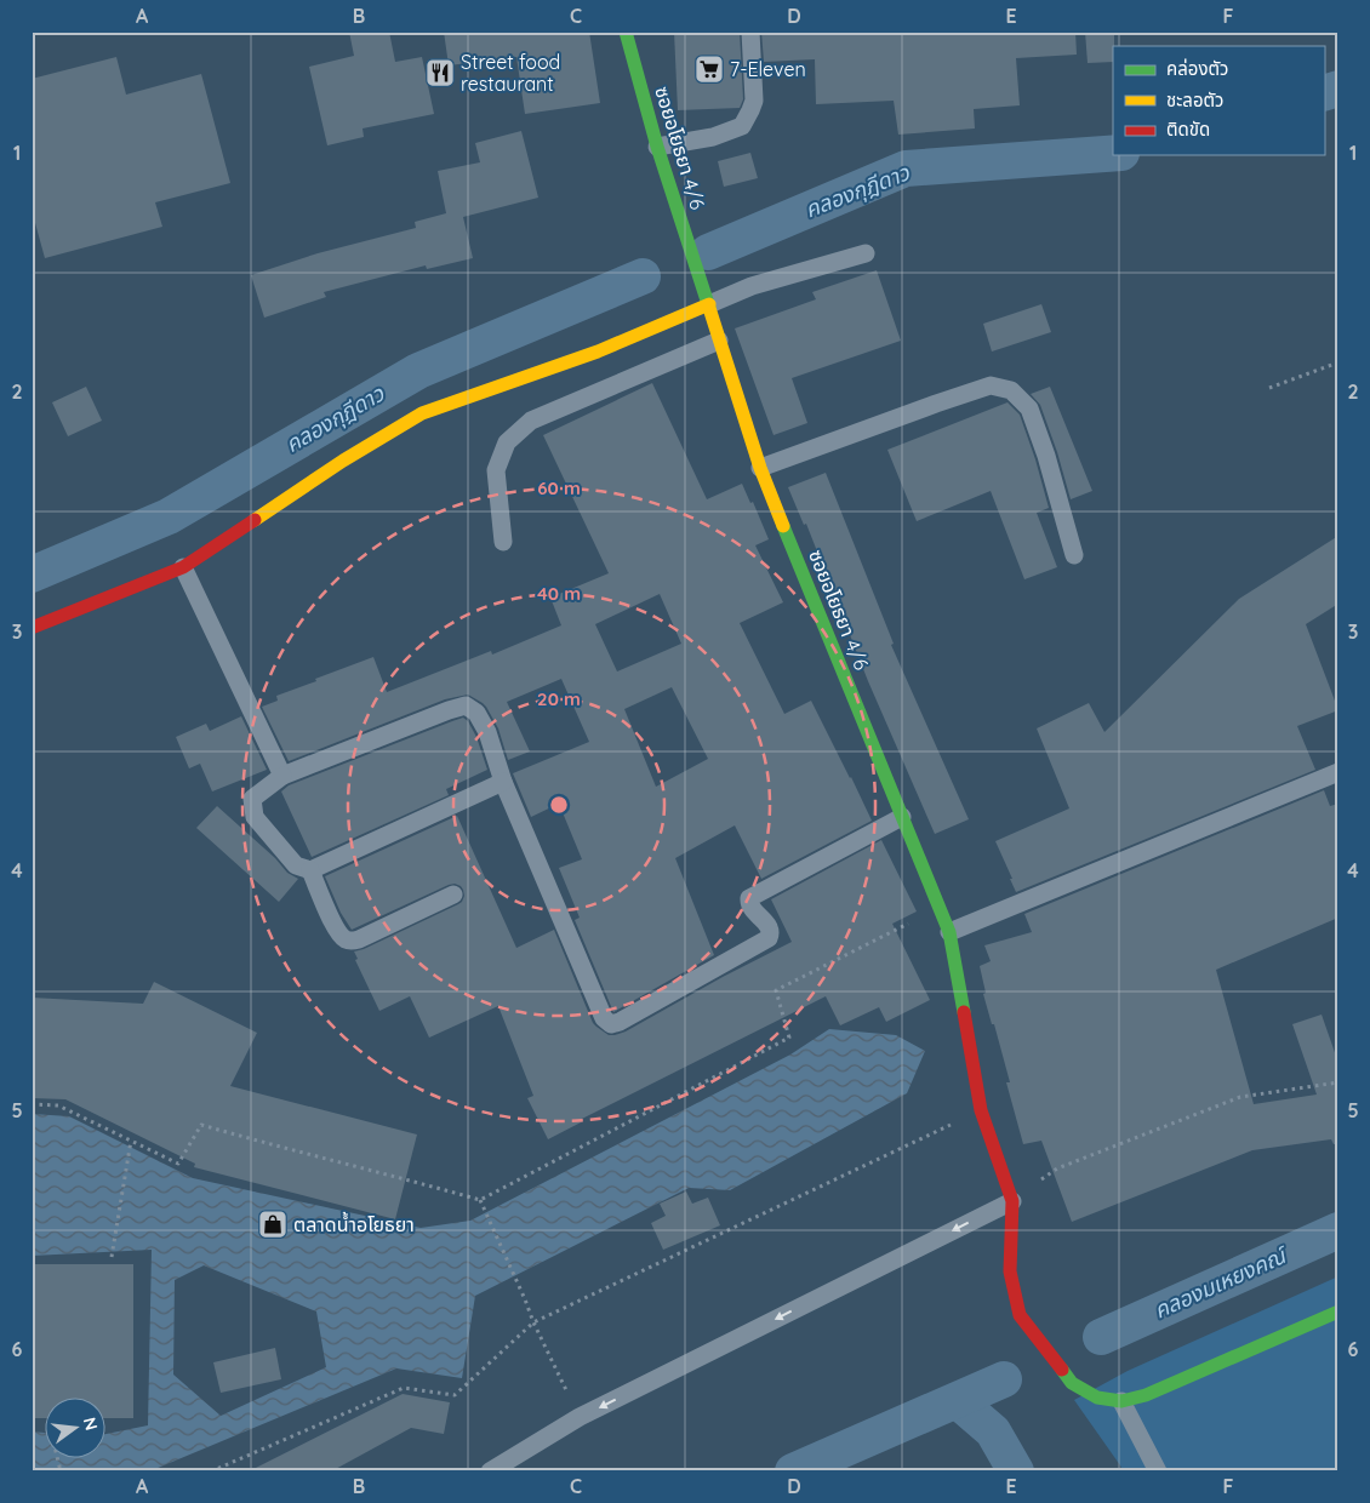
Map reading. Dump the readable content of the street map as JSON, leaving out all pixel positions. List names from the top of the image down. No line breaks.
{"streets":{"street":["ซอยอโยธยา 4/6"]},"water":["คลองกุฎีดาว","คลองมเหยงคณ์"],"places":{"supermarket":["7-Eleven"],"restaurant":["Street food restaurant"],"shop":["ตลาดน้ำอโยธยา"]},"legend":["คล่องตัว","ชะลอตัว","ติดขัด"],"north":"right","grid":{"columns":["A","B","C","D","E","F"],"rows":["1","2","3","4","5","6"]},"rings":["60 m","40 m","20 m"]}
